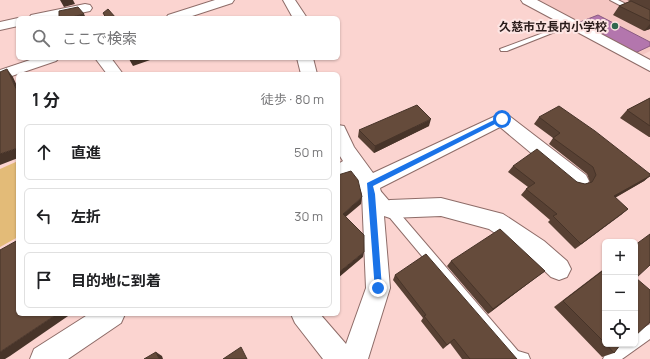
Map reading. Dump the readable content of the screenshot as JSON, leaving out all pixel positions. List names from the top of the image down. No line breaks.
{"places":["久慈市立長内小学校"],"page":{"search":"ここで検索","heading":["1 分","徒歩 · 80 m"],"list":[["直進","50 m"],["左折","30 m"],"目的地に到着"],"map_buttons":["+","−"]}}
